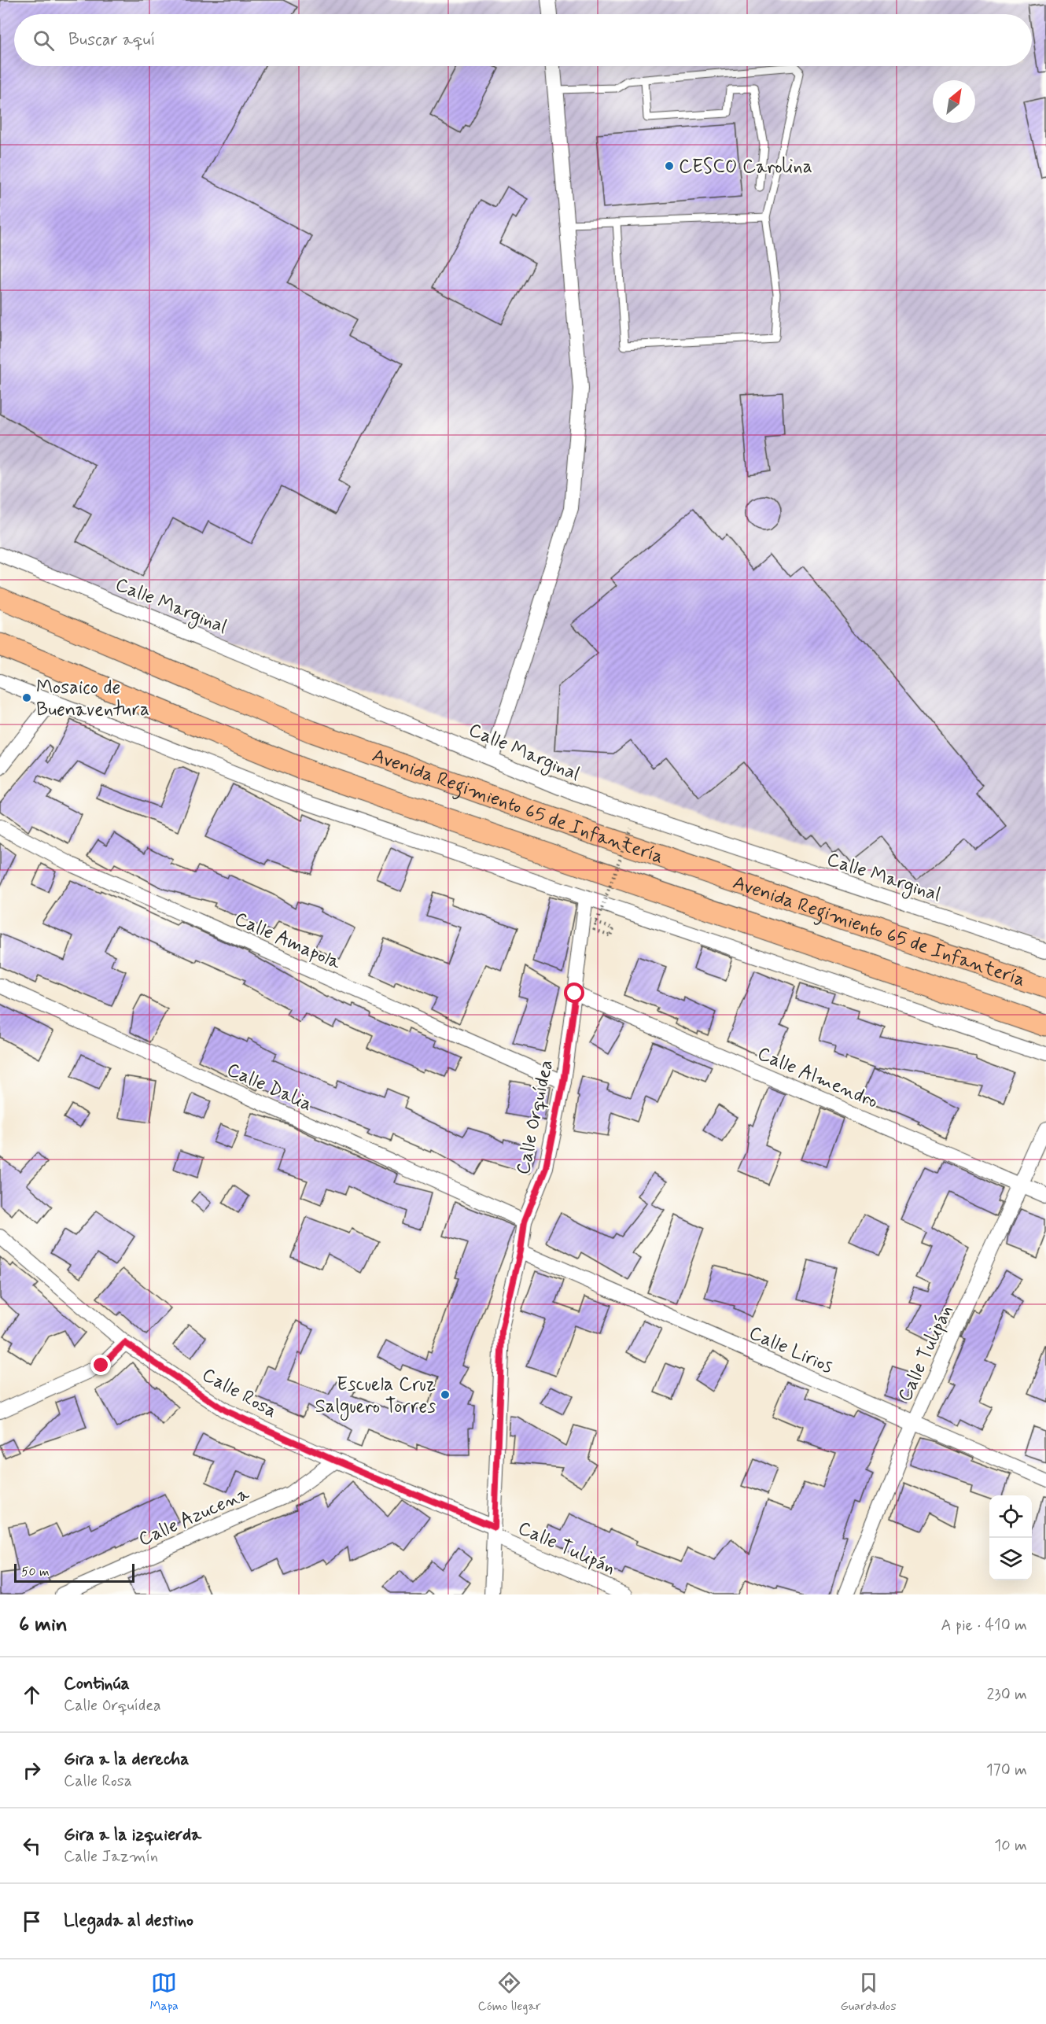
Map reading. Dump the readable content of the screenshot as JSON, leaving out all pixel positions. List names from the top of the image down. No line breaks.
{"streets":{"main road":["Avenida Regimiento 65 de Infantería"],"street":["Calle Marginal","Calle Amapola","Calle Almendro","Calle Dalia","Calle Orquídea","Calle Lirios","Calle Tulipán","Calle Rosa","Calle Azucena"]},"crossings":[["Calle Amapola","Calle Orquídea"],["Calle Almendro","Calle Orquídea"],["Calle Almendro","Calle Tulipán"],["Calle Dalia","Calle Orquídea"],["Calle Orquídea","Calle Lirios"],["Calle Orquídea","Calle Tulipán"],["Calle Orquídea","Calle Rosa"],["Calle Lirios","Calle Tulipán"],["Calle Tulipán","Calle Rosa"],["Calle Rosa","Calle Azucena"]],"places":["CESCO Carolina","Mosaico de Buenaventura","Escuela Cruz Salguero Torres"],"scale_bar":"50 m","north":"top right","page":{"search":"Buscar aquí","scale":"50 m","heading":["6 min","A pie · 410 m"],"list":[["Continúa","Calle Orquídea","230 m"],["Gira a la derecha","Calle Rosa","170 m"],["Gira a la izquierda","Calle Jazmín","10 m"],"Llegada al destino"],"nav":["Mapa","Cómo llegar","Guardados"]}}
